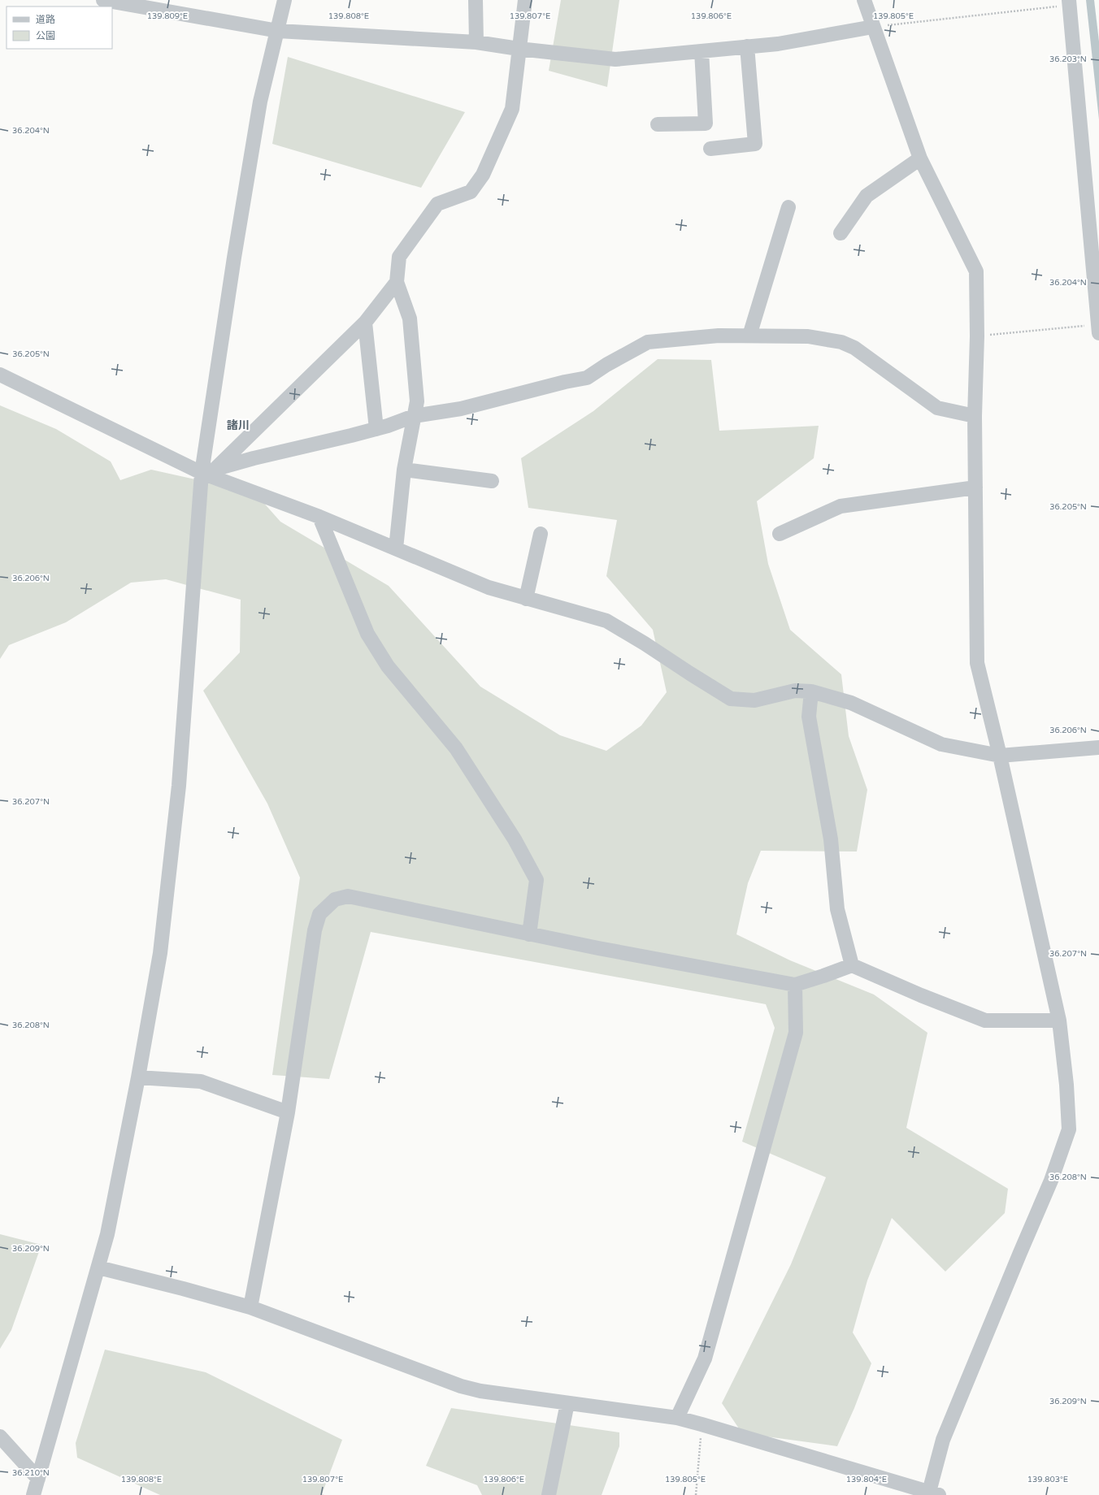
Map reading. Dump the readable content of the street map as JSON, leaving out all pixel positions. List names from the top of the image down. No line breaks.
{"districts":["諸川"],"legend":["道路","公園"],"coordinates":["139.809°E","139.808°E","139.807°E","139.806°E","139.805°E","36.203°N","36.204°N","36.205°N","36.206°N","36.207°N","36.208°N","36.209°N","36.210°N","139.804°E","139.803°E"]}
